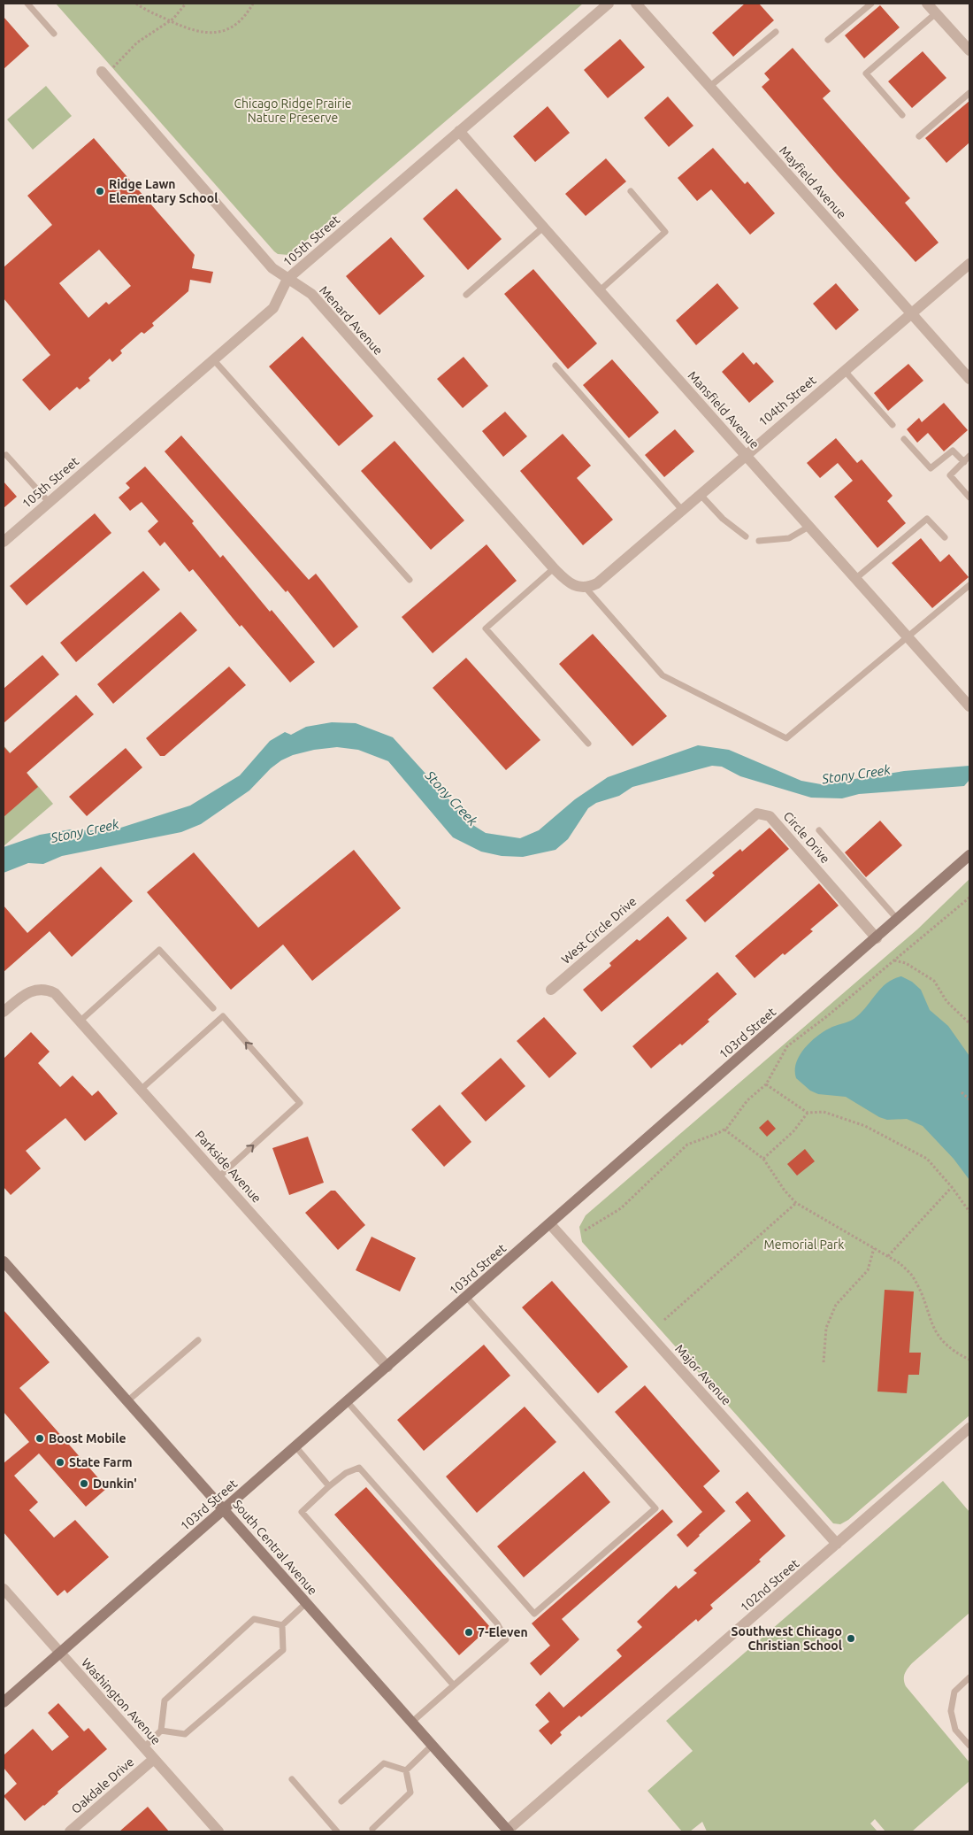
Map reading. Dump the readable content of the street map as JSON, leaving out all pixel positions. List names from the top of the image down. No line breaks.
{"streets":{"street":["Mayfield Avenue","105th Street","Menard Avenue","104th Street","Mansfield Avenue","Circle Drive","West Circle Drive","103rd Street","Parkside Avenue","Major Avenue","South Central Avenue","102nd Street","Washington Avenue","Oakdale Drive"]},"crossings":[["Mayfield Avenue","104th Street"],["105th Street","Menard Avenue"],["105th Street","Mansfield Avenue"],["Menard Avenue","104th Street"],["104th Street","Mansfield Avenue"],["Circle Drive","West Circle Drive"],["Circle Drive","103rd Street"],["103rd Street","Parkside Avenue"],["103rd Street","Major Avenue"],["103rd Street","South Central Avenue"],["103rd Street","Washington Avenue"],["Major Avenue","102nd Street"],["South Central Avenue","102nd Street"],["Washington Avenue","Oakdale Drive"]],"water":["Stony Creek"],"parks":["Chicago Ridge Prairie Nature Preserve","Memorial Park"],"places":["Ridge Lawn Elementary School","Boost Mobile","State Farm","Dunkin'","7-Eleven","Southwest Chicago Christian School"]}
